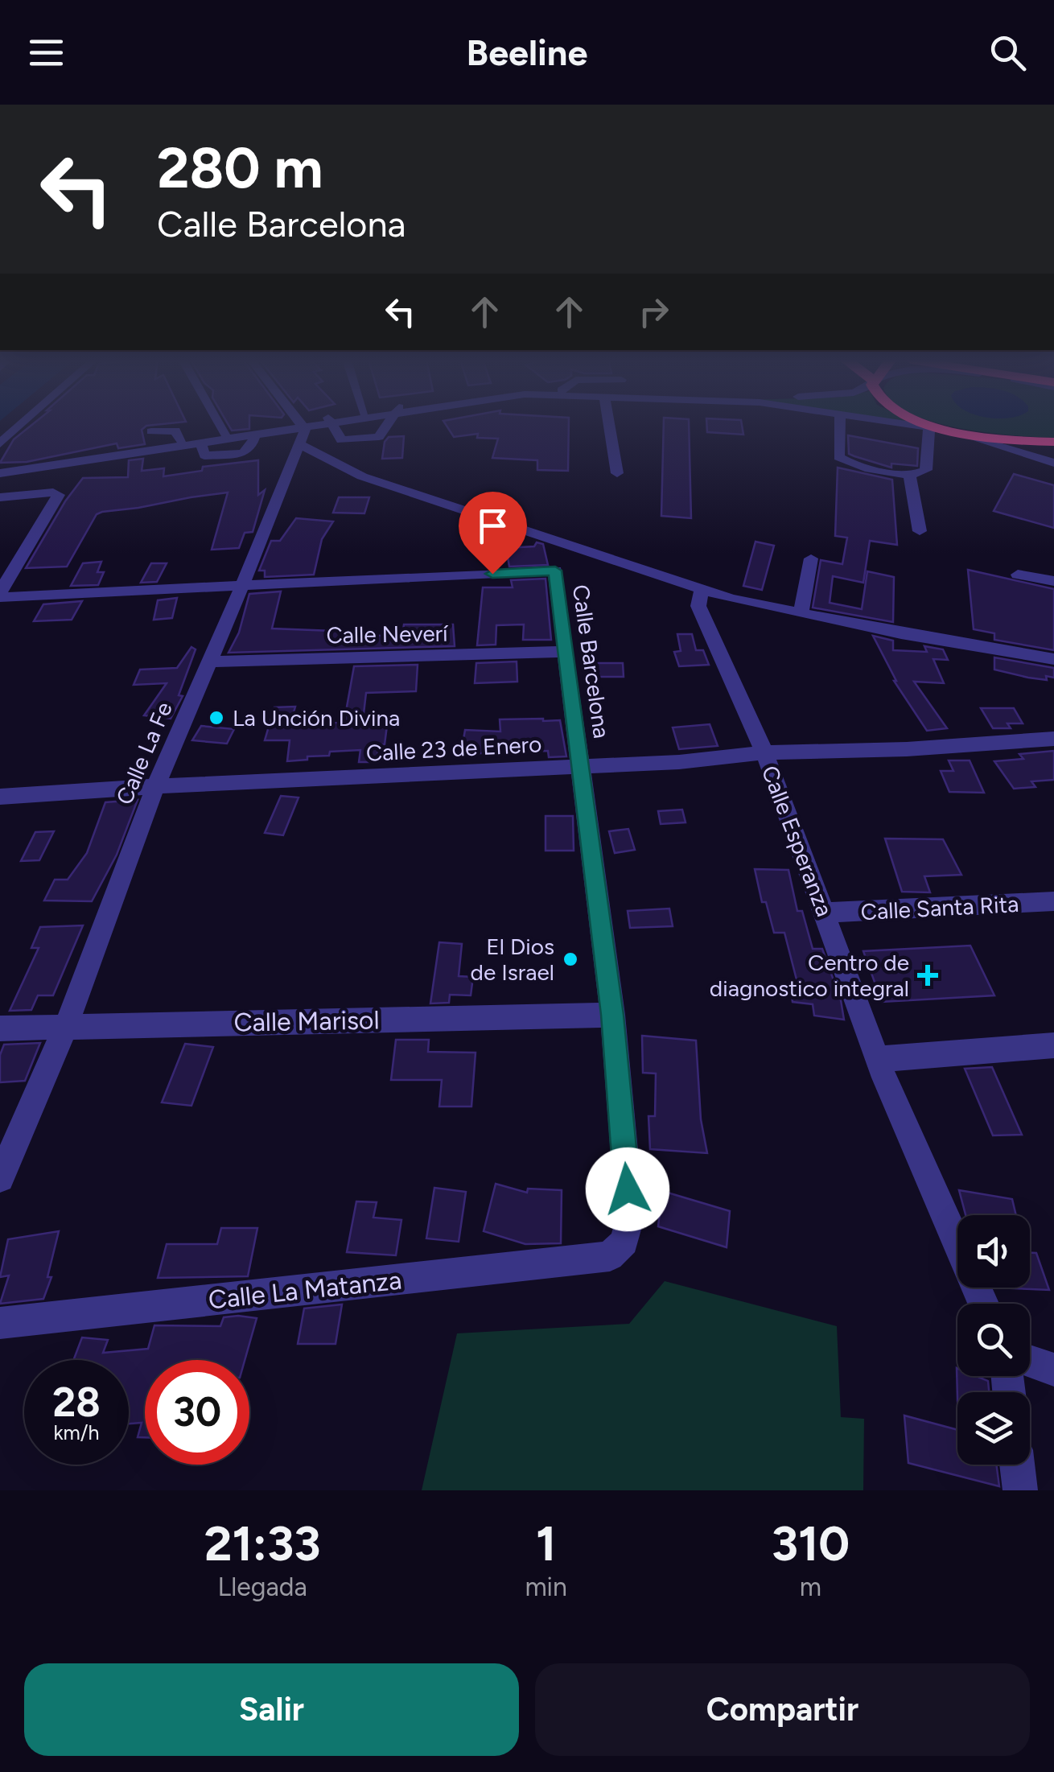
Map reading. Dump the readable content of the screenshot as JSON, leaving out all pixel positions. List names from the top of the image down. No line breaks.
{"streets":{"street":["Calle Neverí","Calle Barcelona","Calle 23 de Enero","Calle La Fe","Calle Esperanza","Calle Santa Rita","Calle Marisol","Calle La Matanza"]},"crossings":[["Calle Neverí","Calle Barcelona"],["Calle Neverí","Calle La Fe"],["Calle Barcelona","Calle 23 de Enero"],["Calle Barcelona","Calle La Fe"],["Calle Barcelona","Calle Marisol"],["Calle Barcelona","Calle La Matanza"],["Calle 23 de Enero","Calle La Fe"],["Calle 23 de Enero","Calle Esperanza"],["Calle La Fe","Calle Marisol"],["Calle Esperanza","Calle Santa Rita"]],"places":{"other":["La Unción Divina","El Dios de Israel"],"health":["Centro de diagnostico integral"]},"page":{"header":"Beeline","turn":["280 m","Calle Barcelona"],"speed":"28 km/h","limit":"30","eta":["21:33","Llegada","1","min","310","m"],"buttons":["Salir","Compartir"]}}
